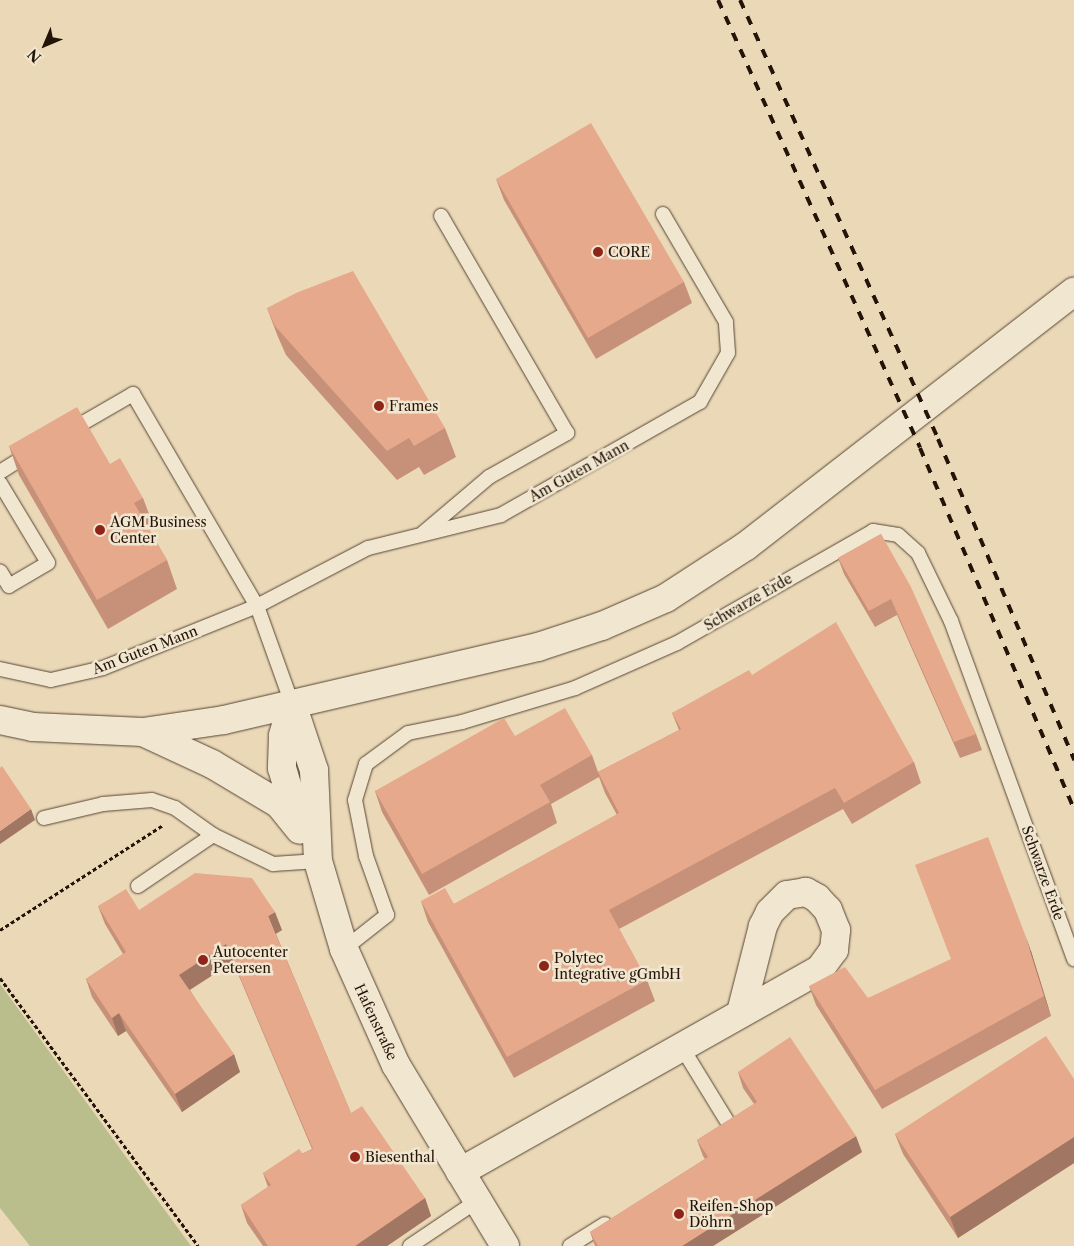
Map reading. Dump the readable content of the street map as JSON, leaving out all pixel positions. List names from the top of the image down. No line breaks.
{"streets":{"street":["Hafenstraße"],"lane":["Am Guten Mann","Schwarze Erde"]},"crossings":[["Schwarze Erde","Hafenstraße"]],"places":["CORE","Frames","AGM Business Center","Autocenter Petersen","Polytec Integrative gGmbH","Biesenthal","Reifen-Shop Döhrn"],"north":"bottom left"}
